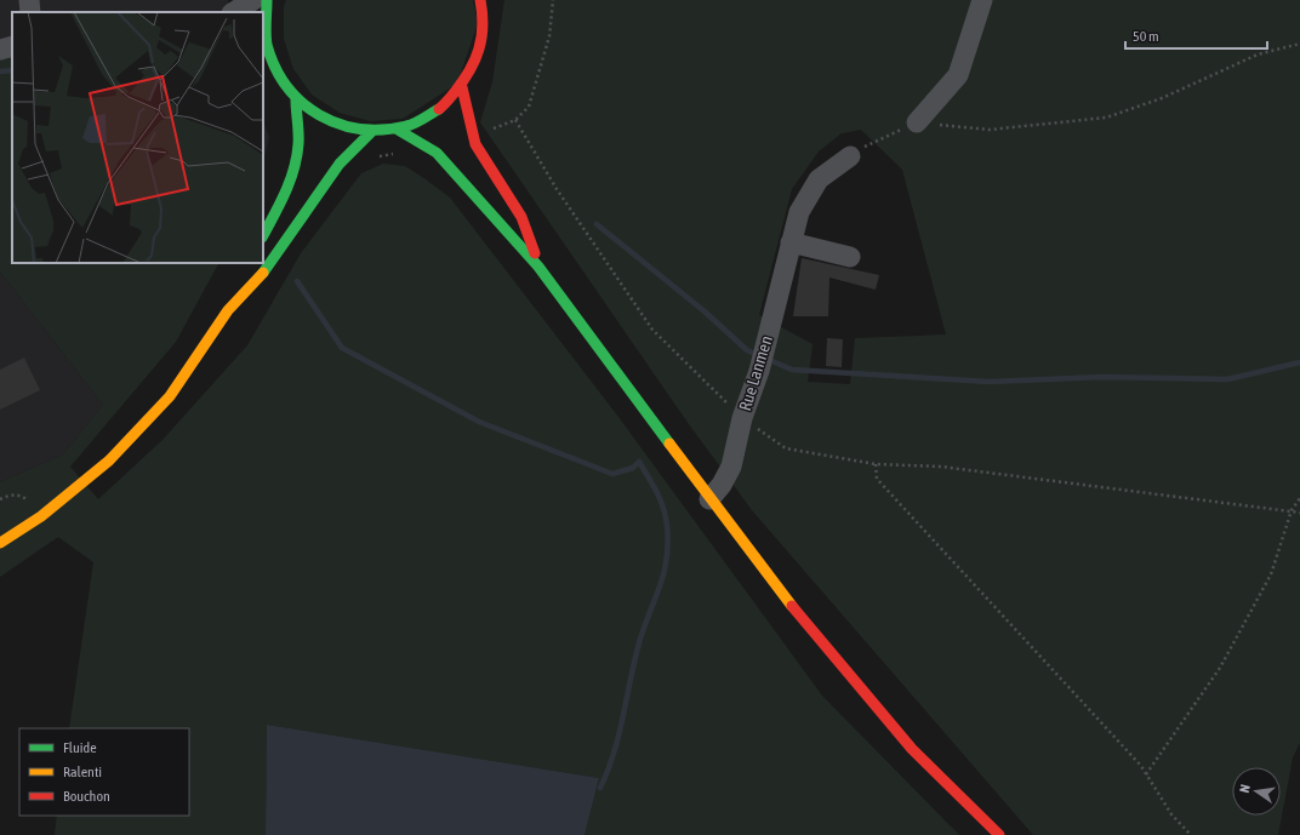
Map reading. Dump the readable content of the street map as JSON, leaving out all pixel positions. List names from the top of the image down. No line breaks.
{"streets":{"street":["Rue Lanmen"]},"legend":["Fluide","Ralenti","Bouchon"],"scale_bar":"50 m","north":"left"}
